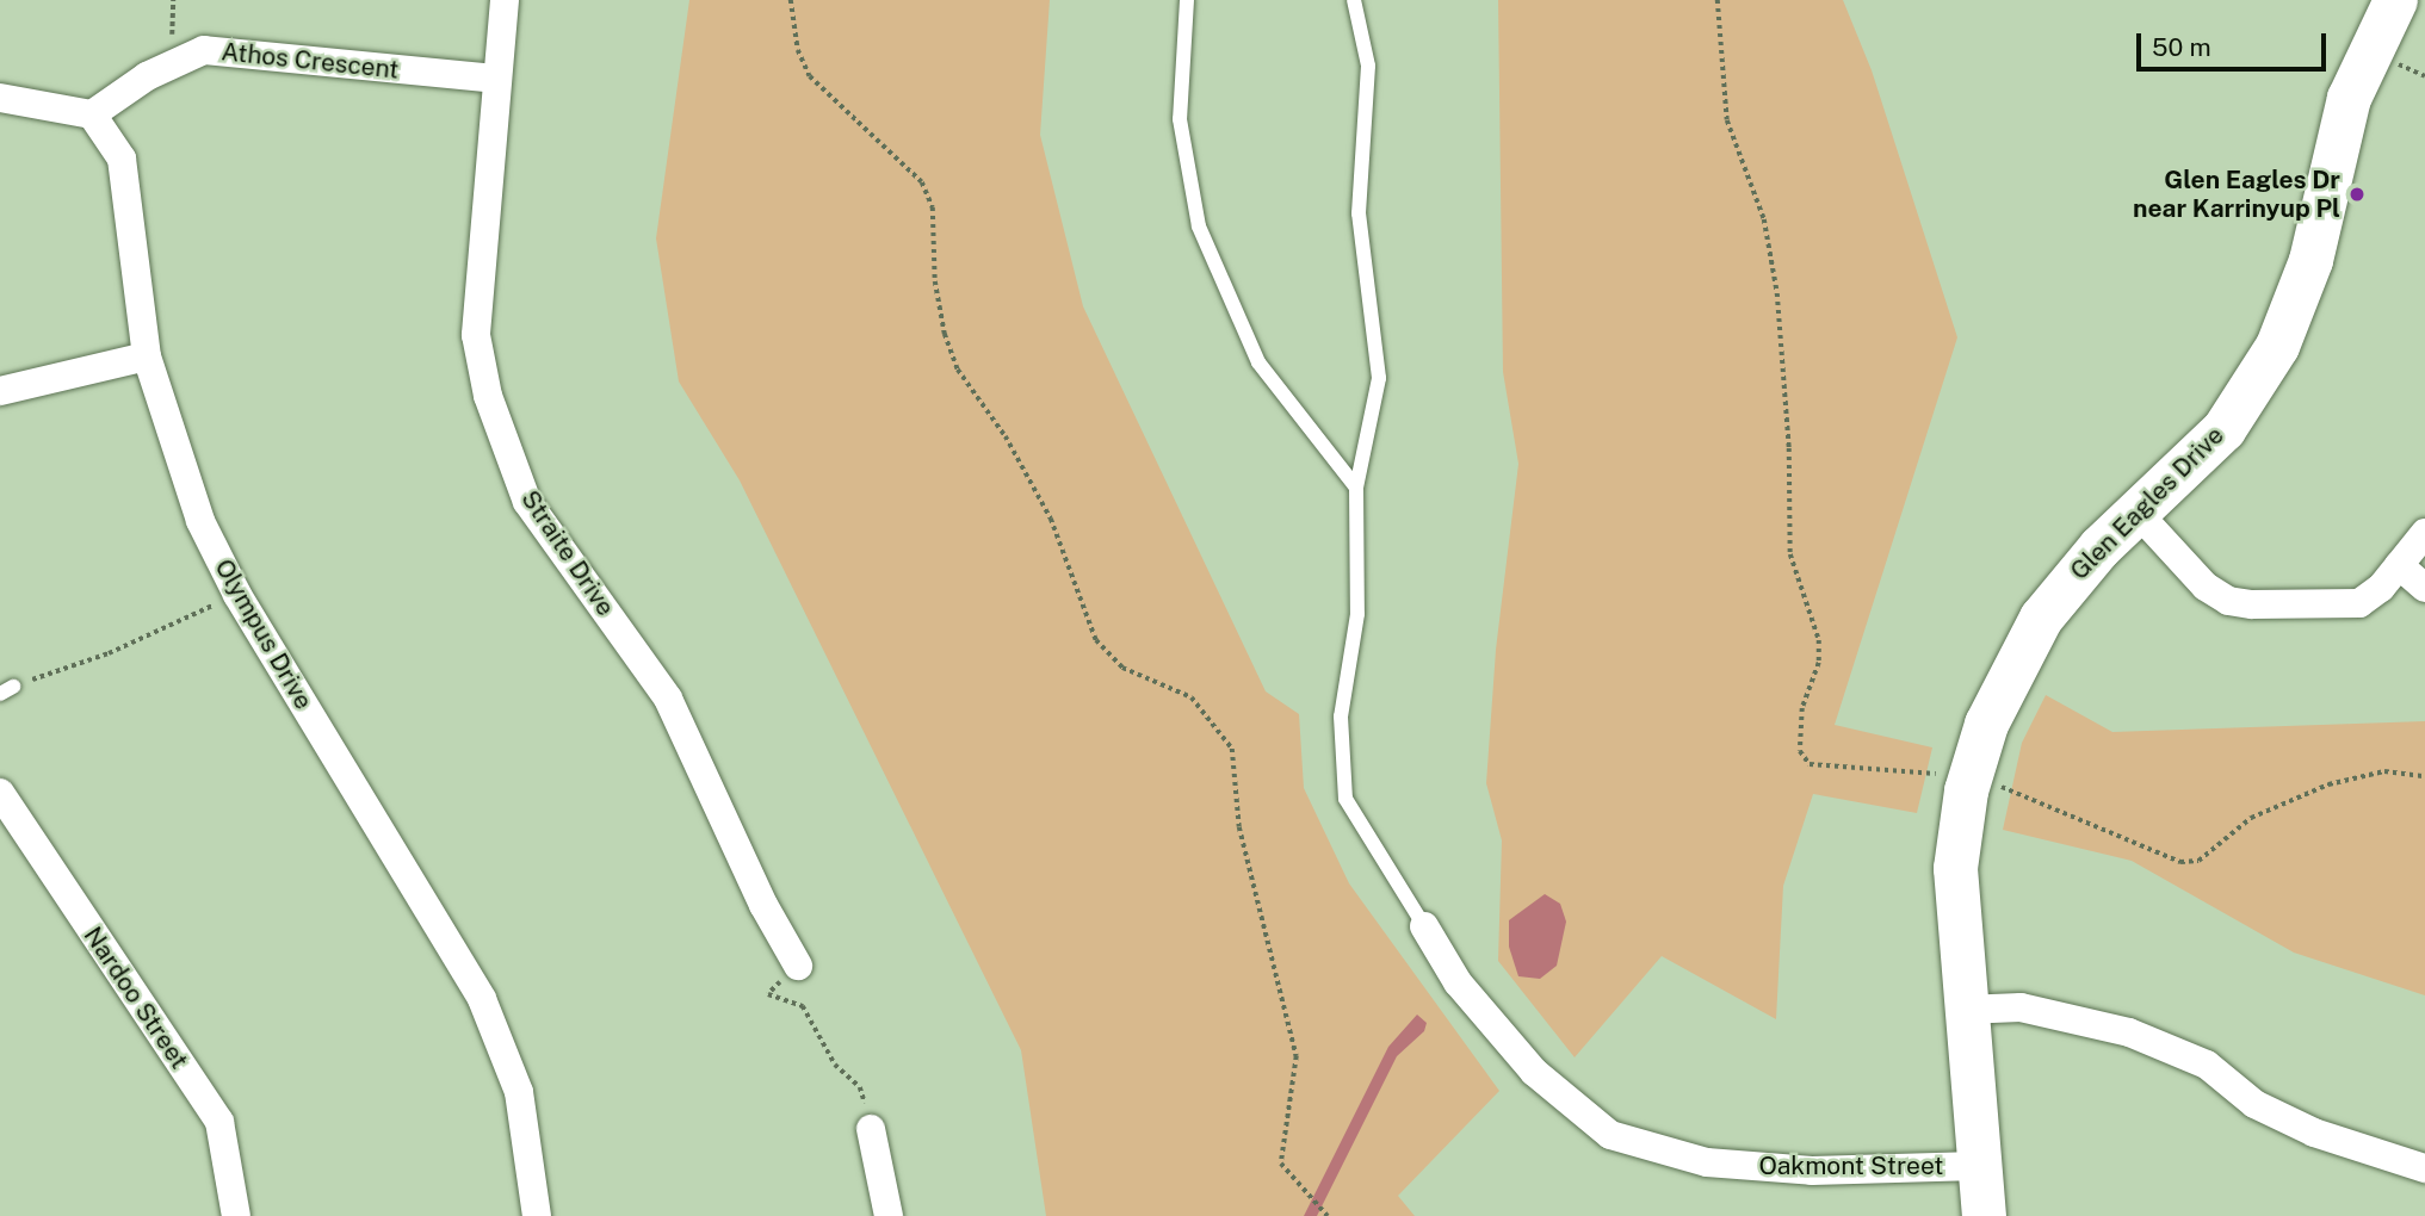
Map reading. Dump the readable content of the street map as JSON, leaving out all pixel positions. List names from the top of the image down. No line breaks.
{"streets":{"street":["Athos Crescent","Glen Eagles Drive","Straite Drive","Olympus Drive","Nardoo Street","Oakmont Street"]},"crossings":[["Athos Crescent","Straite Drive"],["Athos Crescent","Olympus Drive"],["Glen Eagles Drive","Oakmont Street"]],"places":["Glen Eagles Dr near Karrinyup Pl"],"scale_bar":"50 m"}
